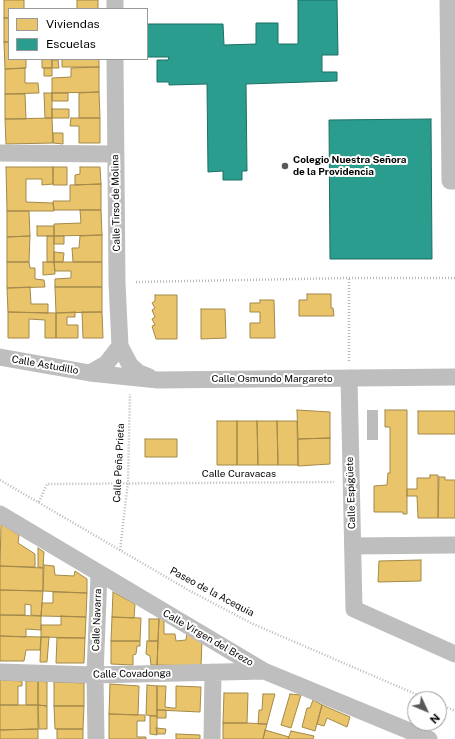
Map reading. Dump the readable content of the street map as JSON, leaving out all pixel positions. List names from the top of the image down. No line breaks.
{"streets":{"street":["Calle Tirso de Molina","Calle Astudillo","Calle Osmundo Margareto","Calle Espigüete","Calle Navarra","Calle Virgen del Brezo","Calle Covadonga"],"path":["Calle Peña Prieta","Calle Curavacas","Paseo de la Acequia"]},"crossings":[["Calle Tirso de Molina","Calle Osmundo Margareto"],["Calle Astudillo","Calle Osmundo Margareto"],["Calle Osmundo Margareto","Calle Peña Prieta"],["Calle Osmundo Margareto","Calle Espigüete"],["Calle Peña Prieta","Calle Curavacas"],["Calle Peña Prieta","Paseo de la Acequia"],["Calle Curavacas","Calle Espigüete"],["Calle Curavacas","Paseo de la Acequia"],["Calle Navarra","Calle Virgen del Brezo"],["Calle Navarra","Calle Covadonga"],["Calle Virgen del Brezo","Calle Covadonga"]],"places":["Colegio Nuestra Señora de la Providencia"],"legend":["Viviendas","Escuelas"],"north":"bottom right"}
